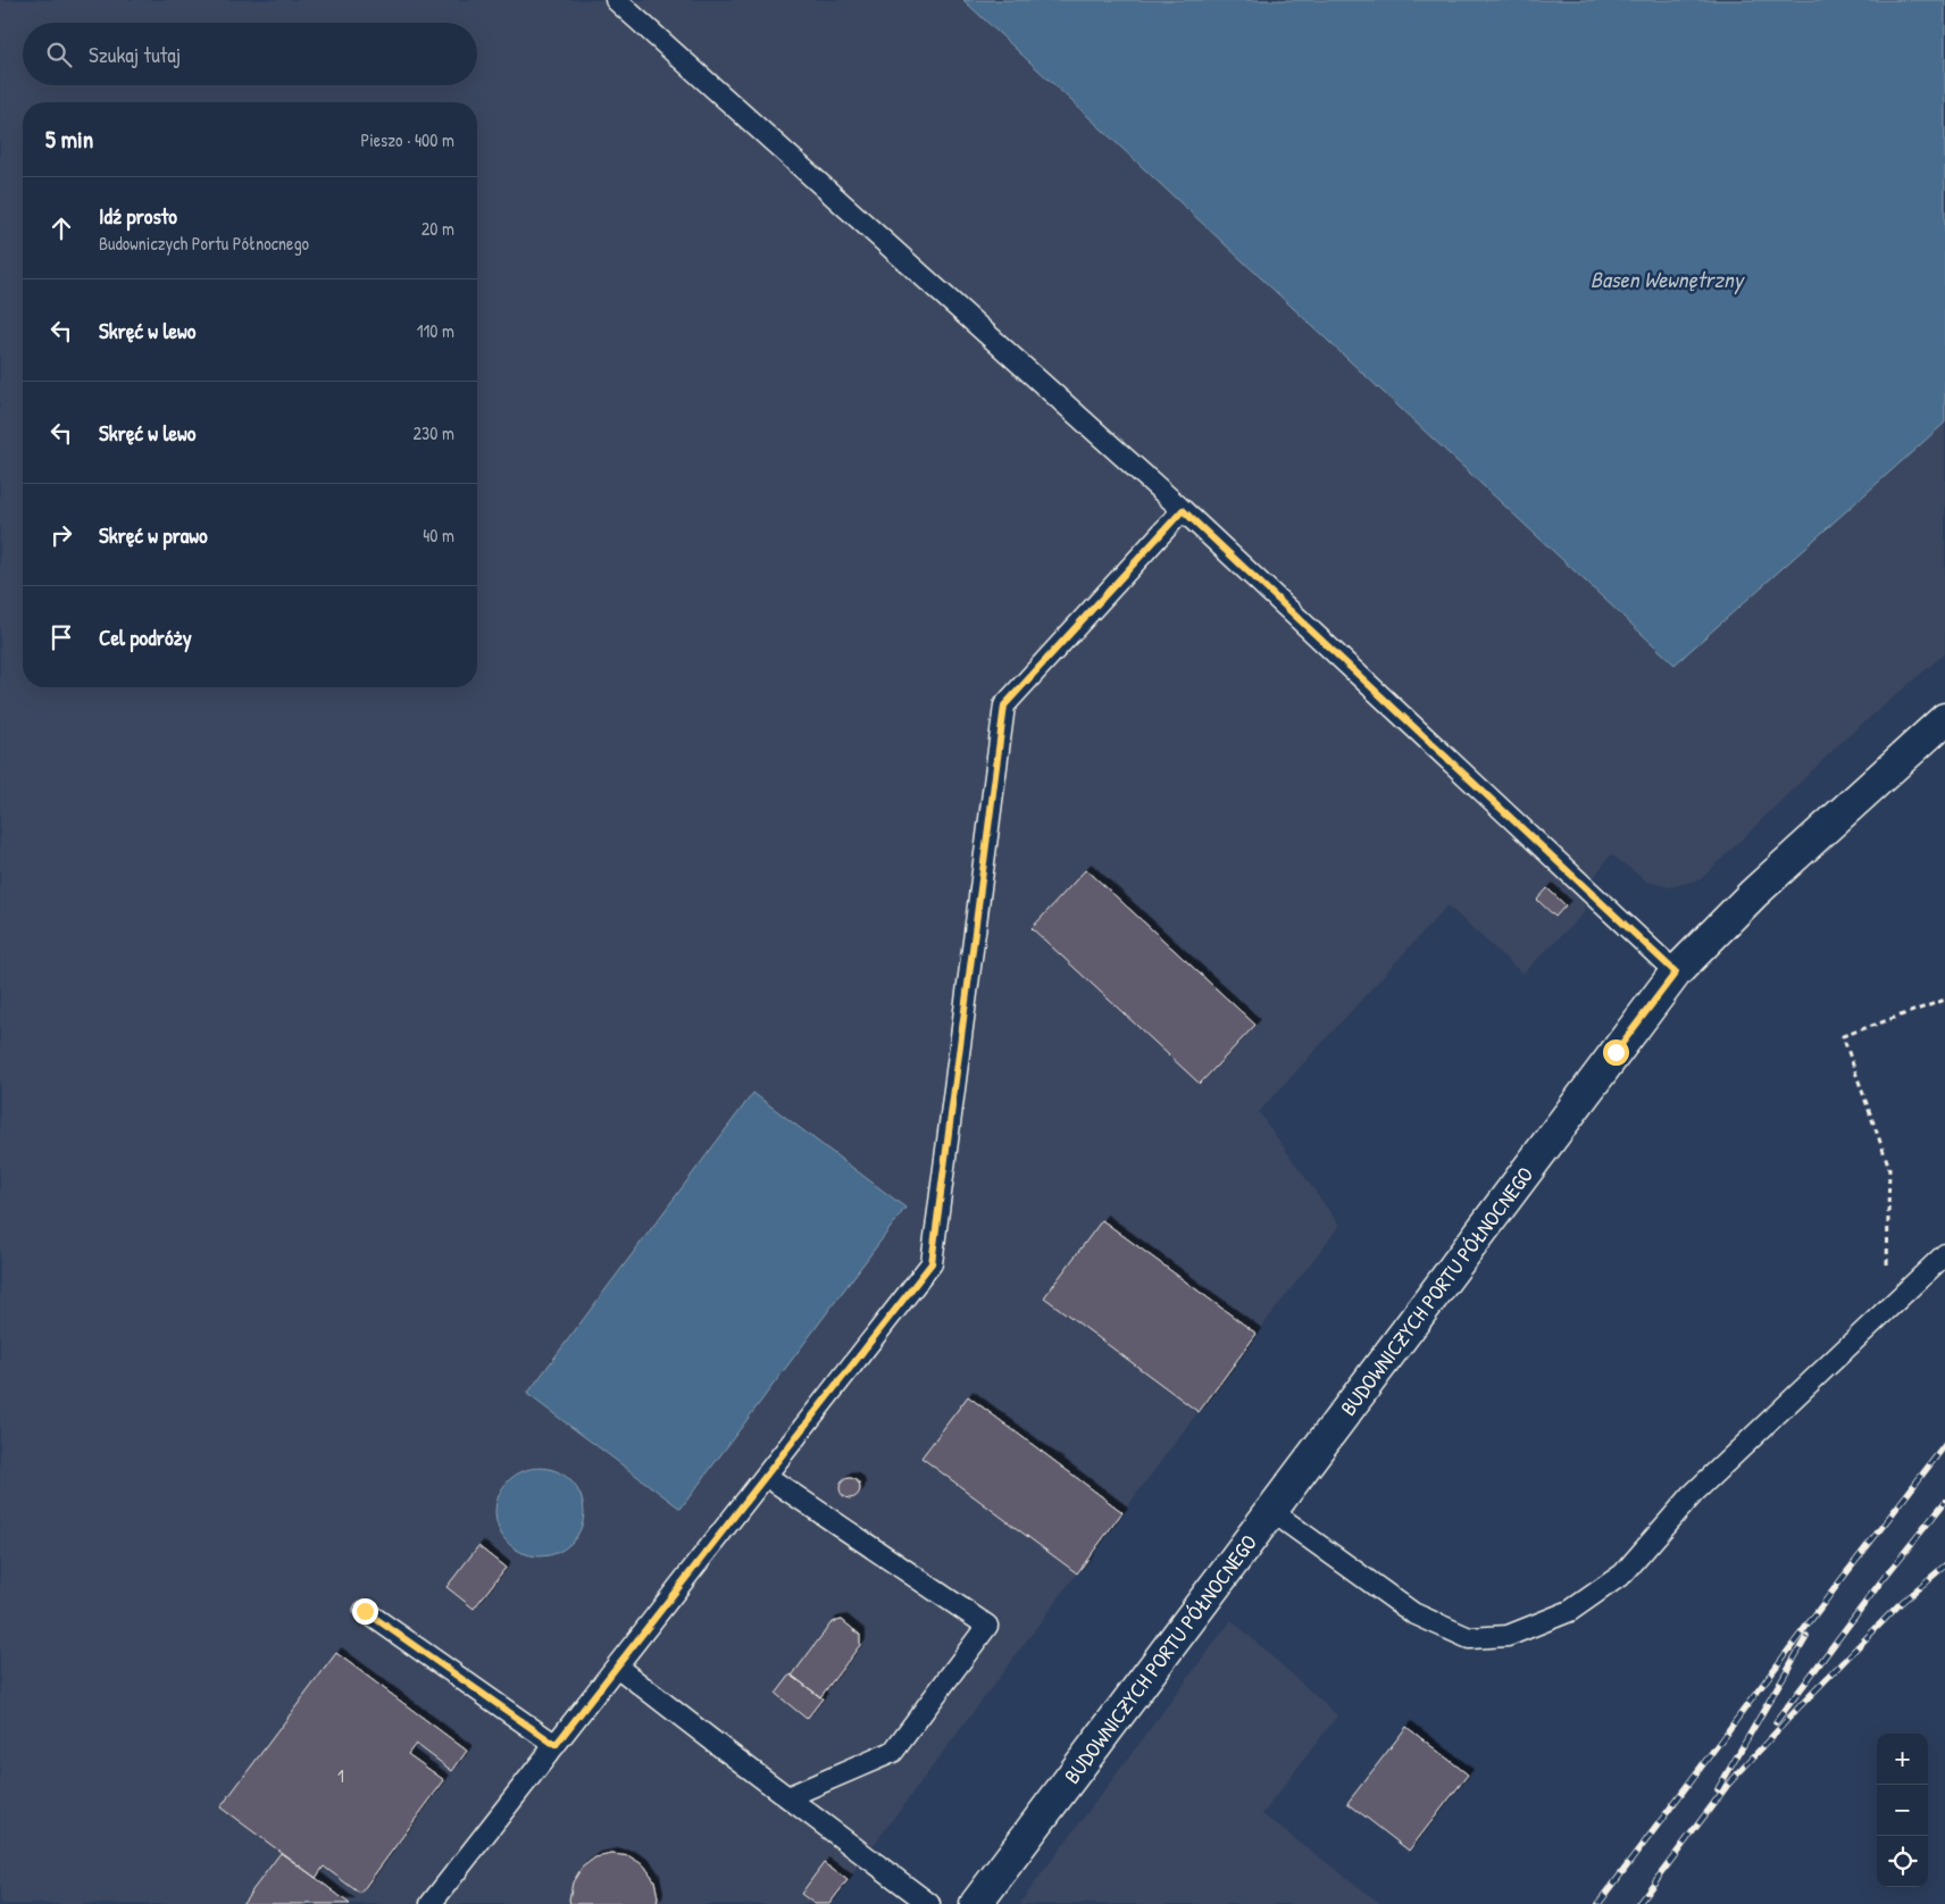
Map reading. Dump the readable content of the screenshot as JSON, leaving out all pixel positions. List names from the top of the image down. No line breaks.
{"streets":{"street":["BUDOWNICZYCH PORTU PÓŁNOCNEGO"]},"water":["Basen Wewnętrzny"],"house_numbers":["1"],"page":{"search":"Szukaj tutaj","heading":["5 min","Pieszo · 400 m"],"list":[["Idź prosto","Budowniczych Portu Północnego","20 m"],["Skręć w lewo","110 m"],["Skręć w lewo","230 m"],["Skręć w prawo","40 m"],"Cel podróży"],"map_buttons":["+","−"]}}
